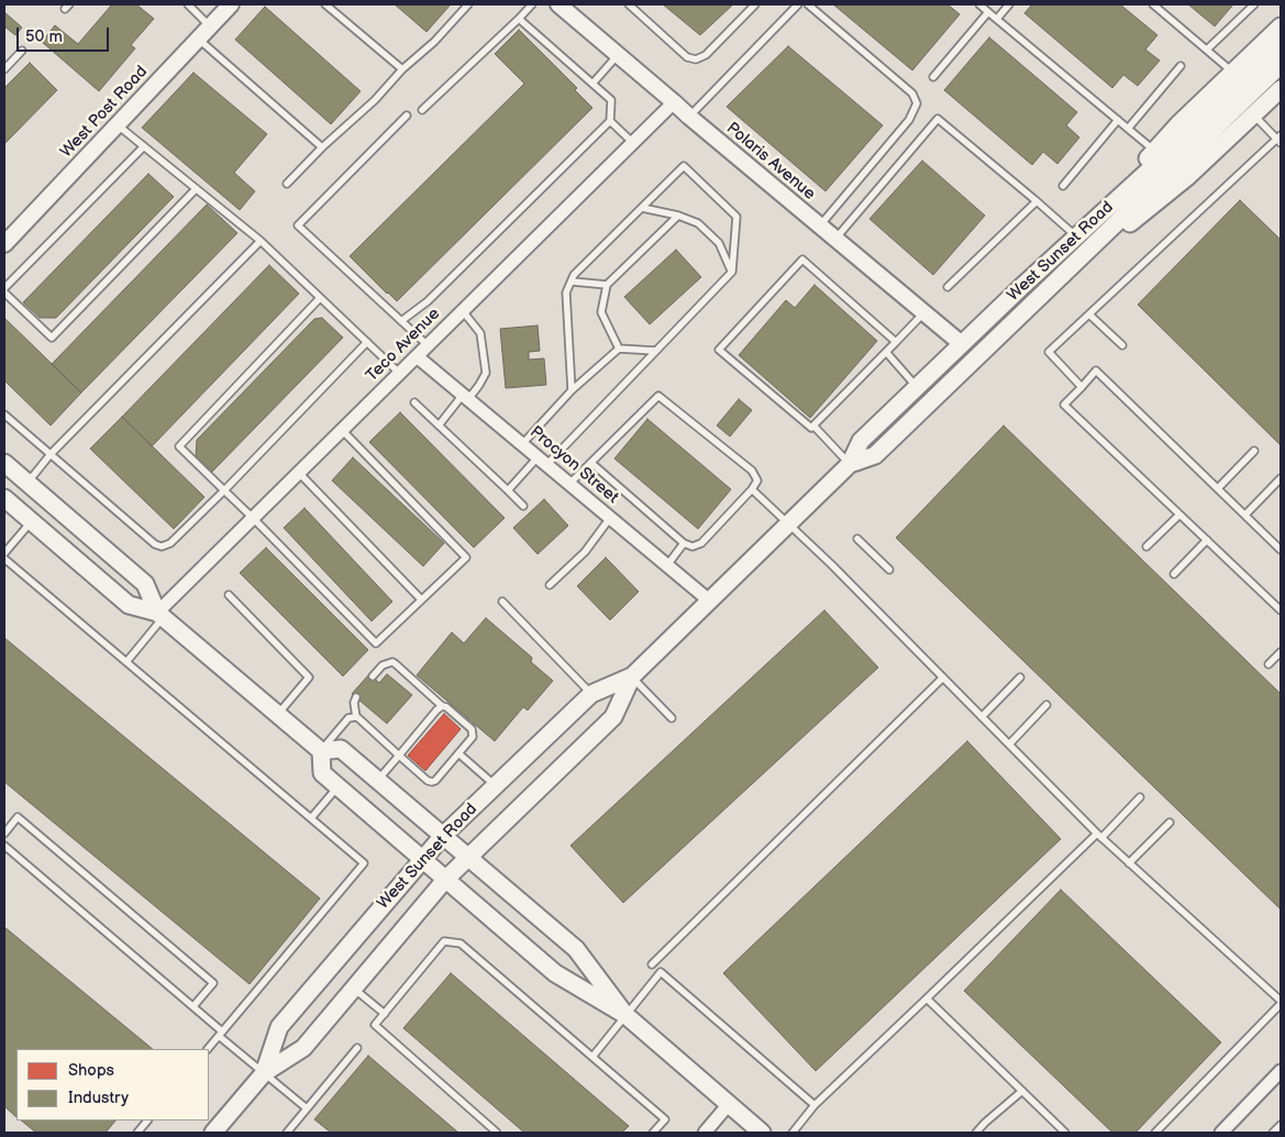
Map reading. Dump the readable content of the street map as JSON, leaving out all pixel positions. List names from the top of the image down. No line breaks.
{"streets":{"main road":["West Sunset Road"],"street":["West Post Road","Polaris Avenue","Teco Avenue","Procyon Street"]},"crossings":[["Polaris Avenue","West Sunset Road"],["Polaris Avenue","Teco Avenue"],["West Sunset Road","Procyon Street"],["Teco Avenue","Procyon Street"]],"legend":["Shops","Industry"],"scale_bar":"50 m"}
